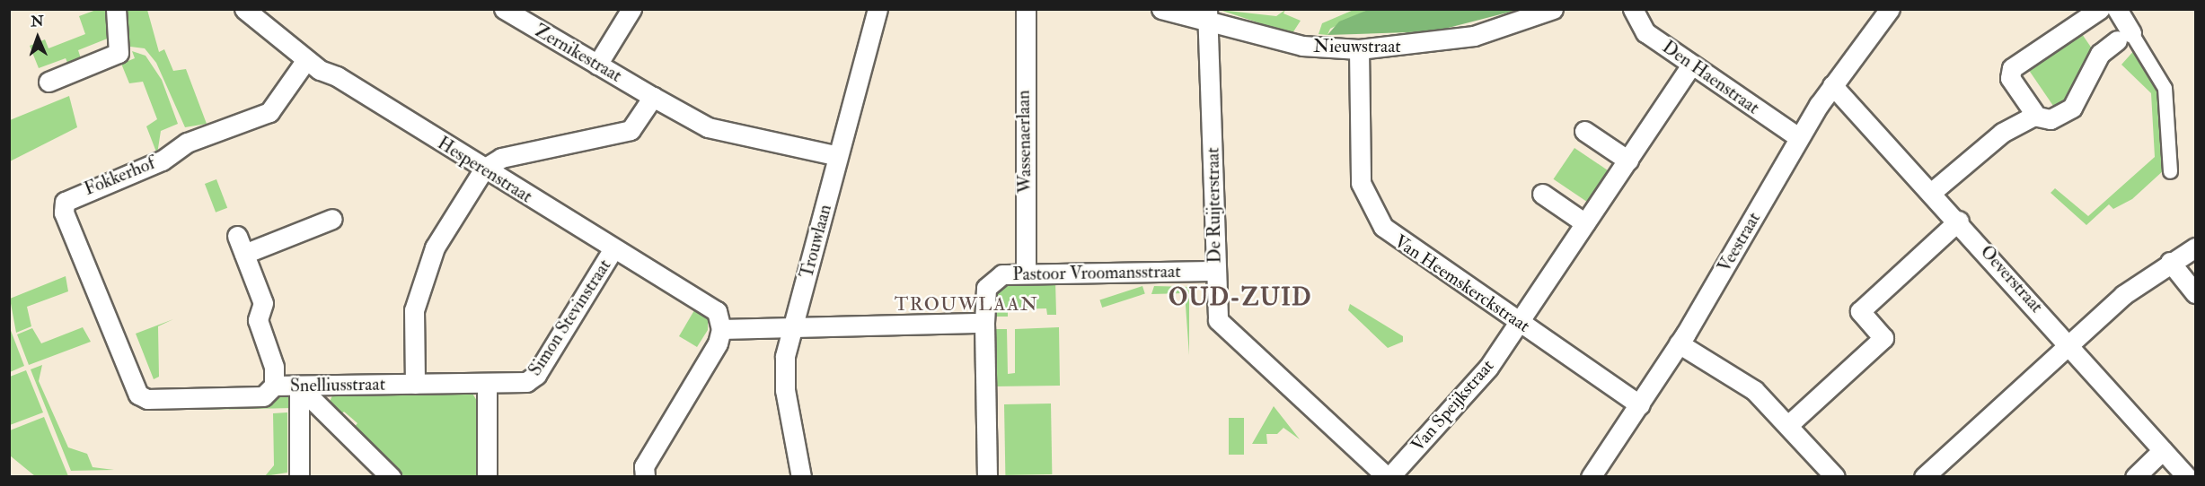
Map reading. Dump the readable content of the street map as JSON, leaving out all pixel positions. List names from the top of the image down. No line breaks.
{"streets":{"street":["Nieuwstraat","Zernikestraat","Den Haenstraat","Wassenaerlaan","Hesperenstraat","Fokkerhof","De Ruijterstraat","Trouwlaan","Veestraat","Pastoor Vroomansstraat","Oeverstraat","Van Heemskerckstraat","Simon Stevinstraat","Snelliusstraat","Van Speijkstraat"]},"crossings":[["Nieuwstraat","De Ruijterstraat"],["Nieuwstraat","Van Heemskerckstraat"],["Zernikestraat","Trouwlaan"],["Den Haenstraat","Veestraat"],["Den Haenstraat","Van Speijkstraat"],["Wassenaerlaan","Pastoor Vroomansstraat"],["Hesperenstraat","Fokkerhof"],["Hesperenstraat","Simon Stevinstraat"],["Fokkerhof","Snelliusstraat"],["De Ruijterstraat","Pastoor Vroomansstraat"],["De Ruijterstraat","Van Speijkstraat"],["Veestraat","Oeverstraat"],["Veestraat","Van Heemskerckstraat"],["Van Heemskerckstraat","Van Speijkstraat"],["Simon Stevinstraat","Snelliusstraat"]],"districts":["OUD-ZUID","TROUWLAAN"],"north":"top"}
